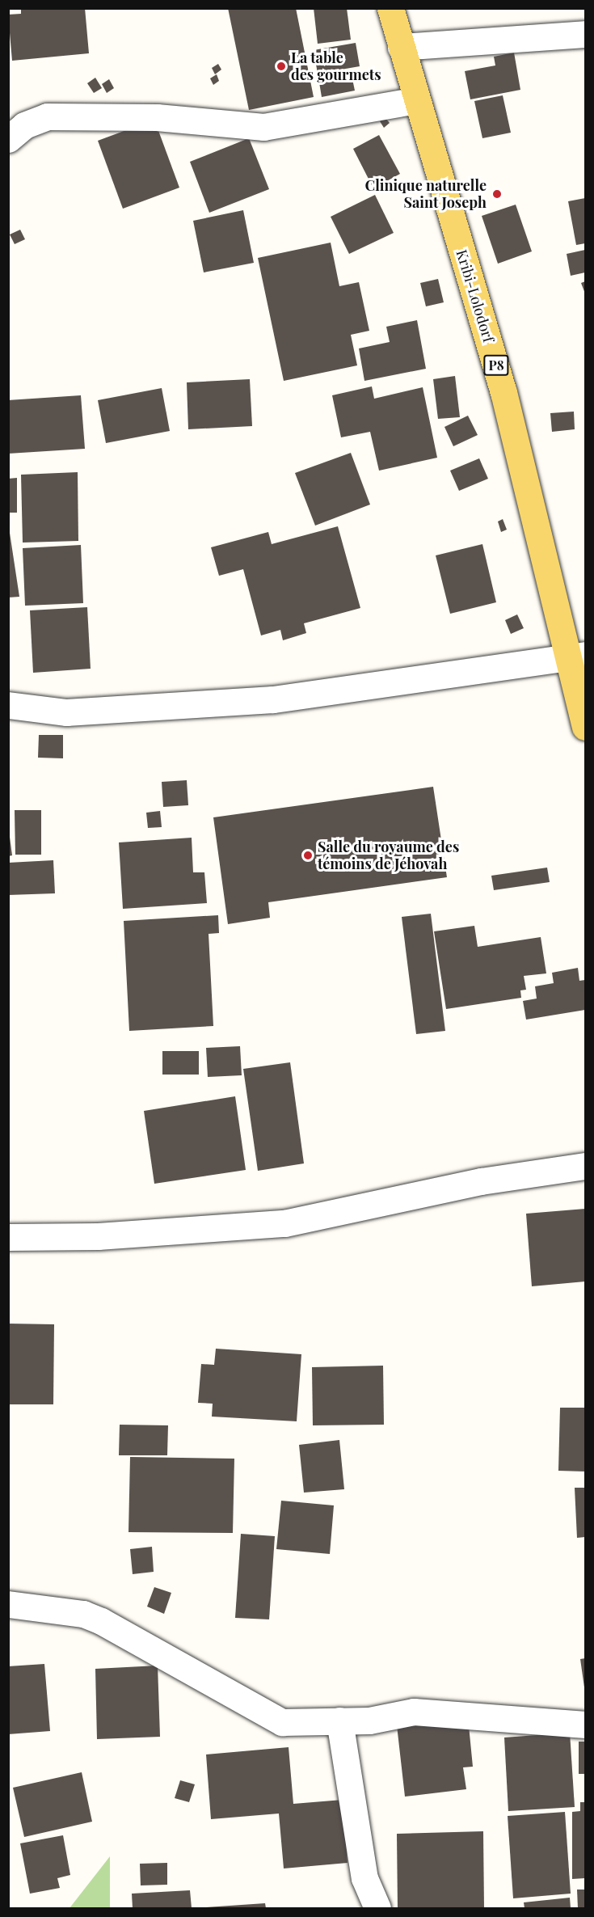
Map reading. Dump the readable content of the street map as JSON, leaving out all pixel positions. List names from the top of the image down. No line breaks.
{"streets":{"main road":["Kribi-Lolodorf","P8"]},"places":["La table des gourmets","Clinique naturelle Saint Joseph","Salle du royaume des témoins de Jéhovah"]}
